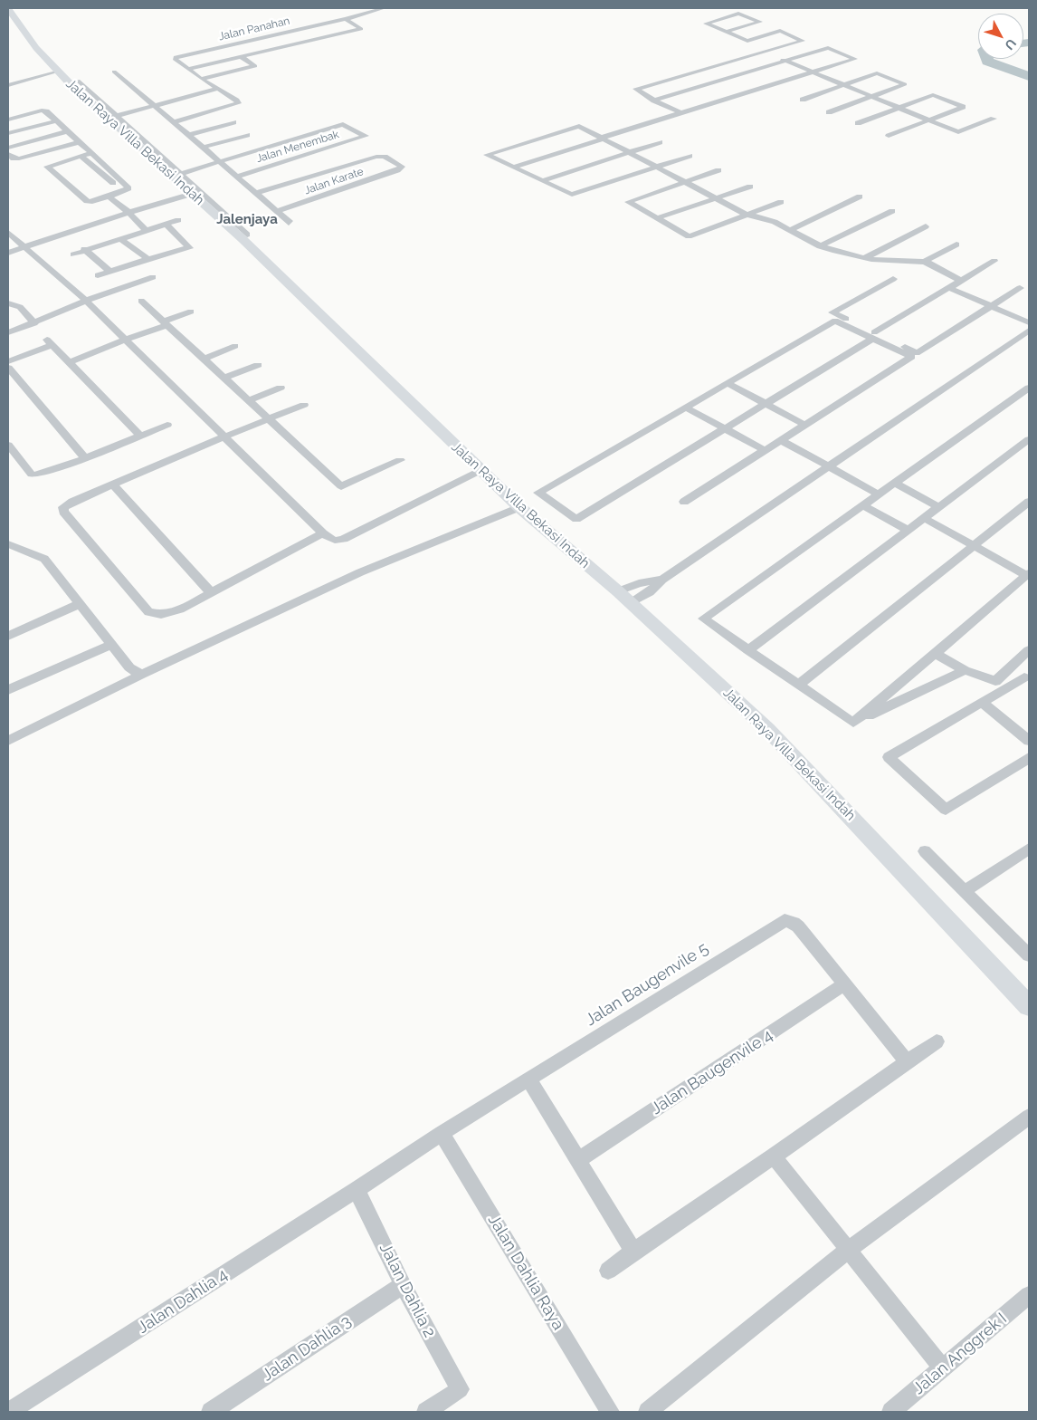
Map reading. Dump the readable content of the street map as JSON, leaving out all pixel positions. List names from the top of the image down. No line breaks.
{"streets":{"main road":["Jalan Raya Villa Bekasi Indah"],"street":["Jalan Panahan","Jalan Menembak","Jalan Karate","Jalan Baugenvile 5","Jalan Baugenvile 4","Jalan Dahlia Raya","Jalan Dahlia 2","Jalan Dahlia 4","Jalan Dahlia 3","Jalan Anggrek I"]},"crossings":[["Jalan Baugenvile 5","Jalan Baugenvile 4"],["Jalan Baugenvile 5","Jalan Dahlia Raya"],["Jalan Baugenvile 5","Jalan Dahlia 4"],["Jalan Dahlia Raya","Jalan Dahlia 4"],["Jalan Dahlia 2","Jalan Dahlia 4"],["Jalan Dahlia 2","Jalan Dahlia 3"]],"districts":["Jalenjaya"],"north":"bottom right"}
